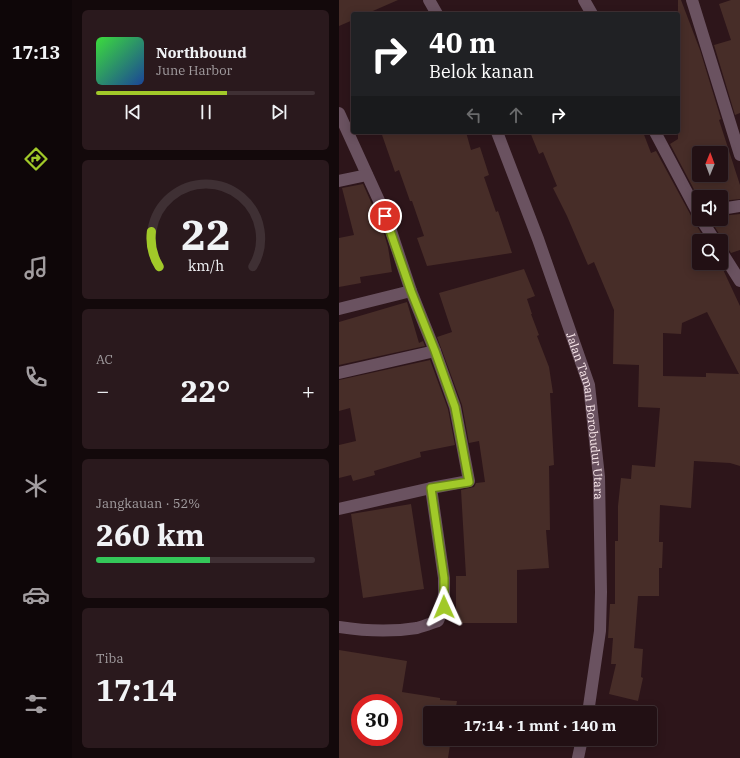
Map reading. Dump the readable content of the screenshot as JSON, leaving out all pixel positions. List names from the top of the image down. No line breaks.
{"streets":{"street":["Jalan Taman Borobudur Utara"]},"north":"top","page":{"tabs":"17:13","turn":["40 m","Belok kanan"],"song":["Northbound","June Harbor"],"tile":["AC",["Jangkauan · 52%","260 km"],["Tiba","17:14"]],"heat":["−","22°","+"],"limit":"30","trip":"17:14 · 1 mnt · 140 m","gauge":["22","km/h"]}}
